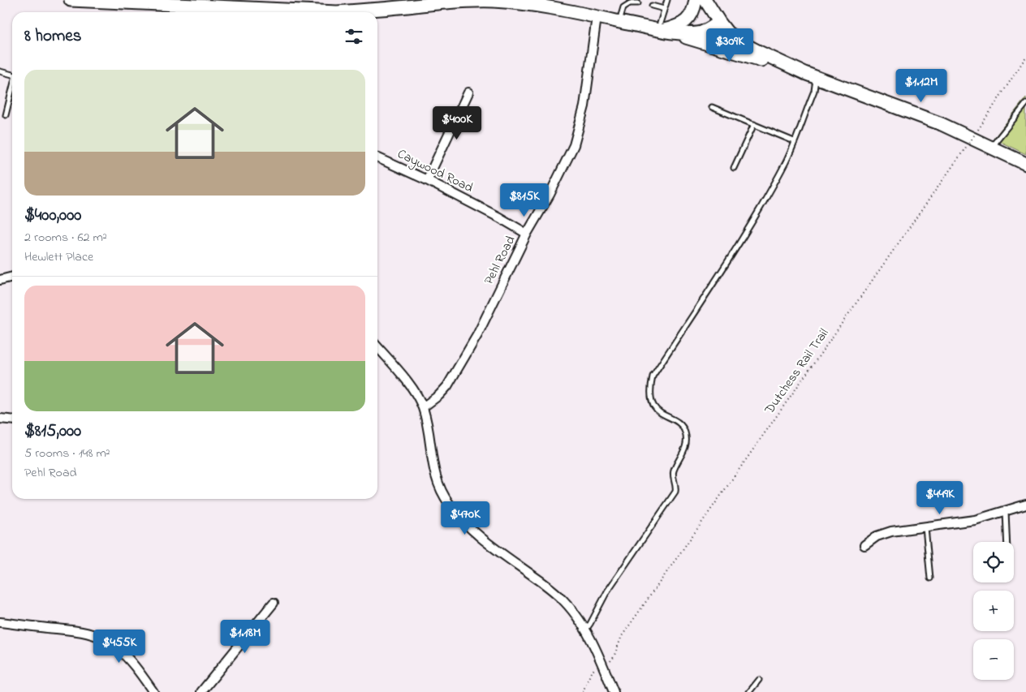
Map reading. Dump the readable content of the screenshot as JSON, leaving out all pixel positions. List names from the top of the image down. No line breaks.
{"streets":{"street":["Caywood Road","Pehl Road"],"path":["Dutchess Rail Trail"]},"crossings":[["Caywood Road","Pehl Road"]],"page":{"heading":"8 homes","price":["$309K","$1.12M","$400K","$815K","$449K","$470K","$1.18M","$455K"],"list":[{"name":"$400,000","note":"2 rooms · 62 m² · Hewlett Place"},{"name":"$815,000","note":"5 rooms · 148 m² · Pehl Road"}],"map_buttons":["+","−"]}}
